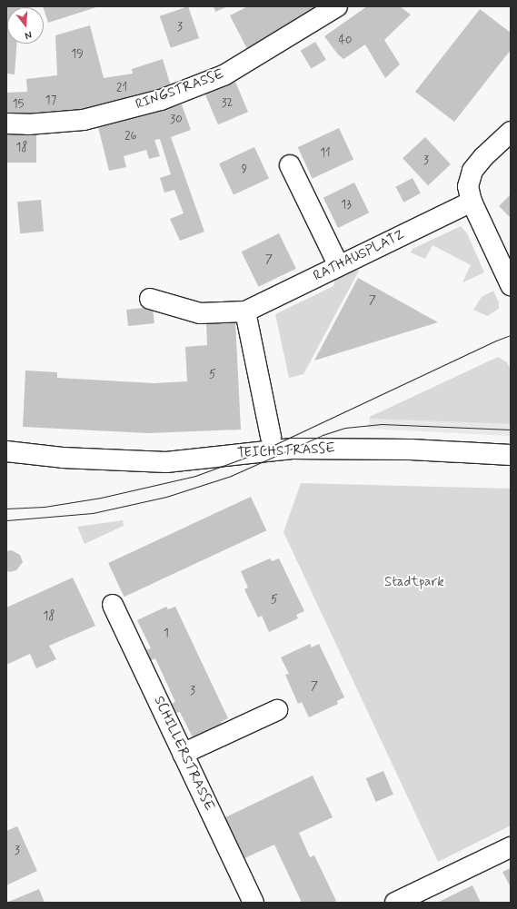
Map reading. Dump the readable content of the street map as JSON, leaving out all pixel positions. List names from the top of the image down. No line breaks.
{"streets":{"street":["RINGSTRASSE","RATHAUSPLATZ","TEICHSTRASSE","SCHILLERSTRASSE"]},"parks":["Stadtpark"],"house_numbers":["3","40","19","21","17","32","15","30","26","18","11","3","9","13","7","7","5","5","18","1","7","3","3"],"north":"bottom"}
